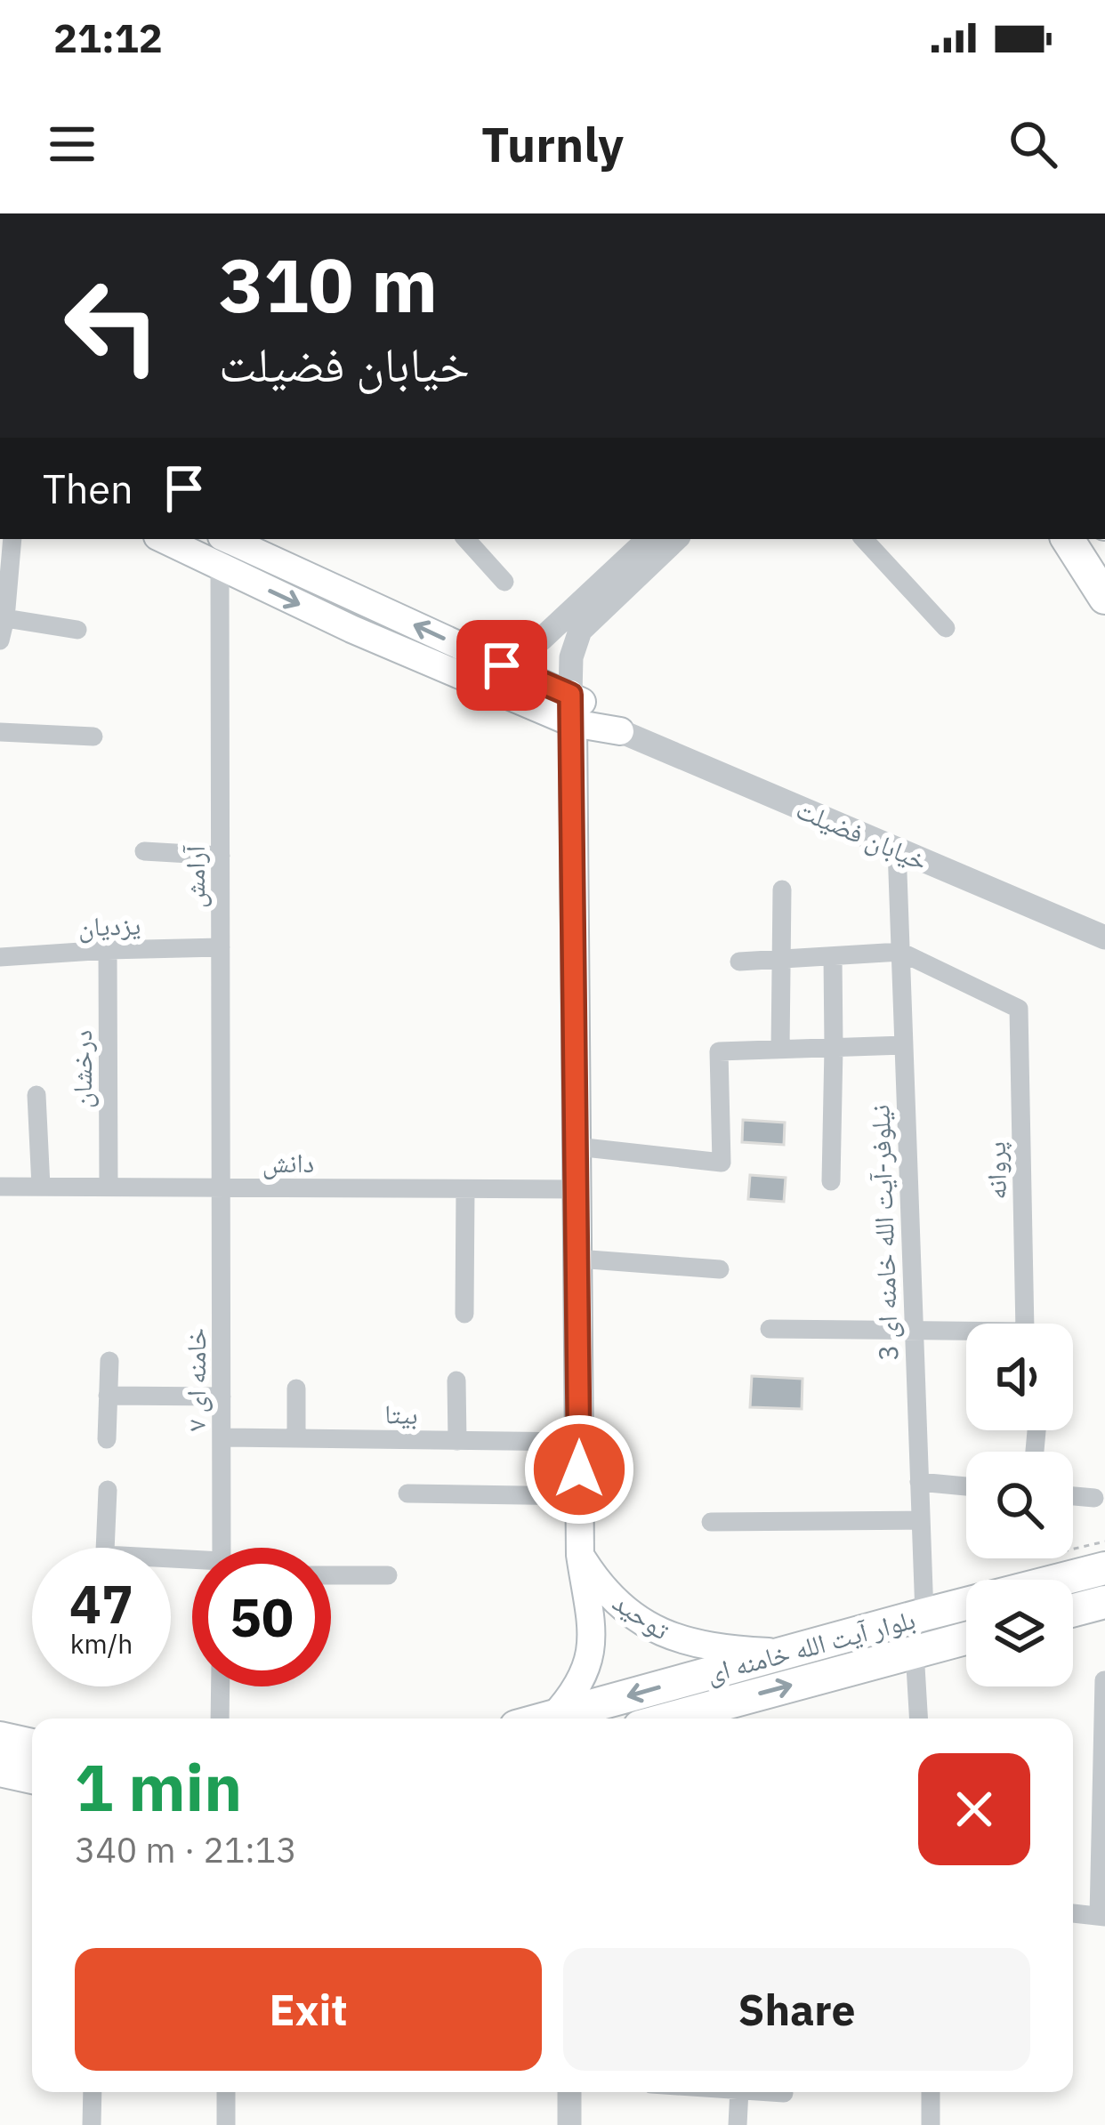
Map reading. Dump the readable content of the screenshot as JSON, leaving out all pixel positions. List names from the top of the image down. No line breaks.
{"streets":{"main road":["خیابان فضیلت","توحید","بلوار آیت الله خامنه ای"],"street":["آرامش","یزدیان","درخشان","دانش","پروانه","نیلوفر-آیت الله خامنه ای 3","خامنه ای ۷","بیتا"]},"crossings":[["خیابان فضیلت","آرامش"],["خیابان فضیلت","نیلوفر-آیت الله خامنه ای 3"],["آرامش","یزدیان"],["آرامش","دانش"],["آرامش","خامنه ای ۷"],["یزدیان","درخشان"],["درخشان","دانش"],["دانش","خامنه ای ۷"],["پروانه","نیلوفر-آیت الله خامنه ای 3"],["نیلوفر-آیت الله خامنه ای 3","بلوار آیت الله خامنه ای"],["خامنه ای ۷","بیتا"],["توحید","بلوار آیت الله خامنه ای"]],"page":{"status":"21:12","header":"Turnly","turn":["310 m","خیابان فضیلت"],"then":"Then","speed":"47 km/h","limit":"50","heading":["1 min","340 m · 21:13"],"buttons":["Exit","Share"]}}
